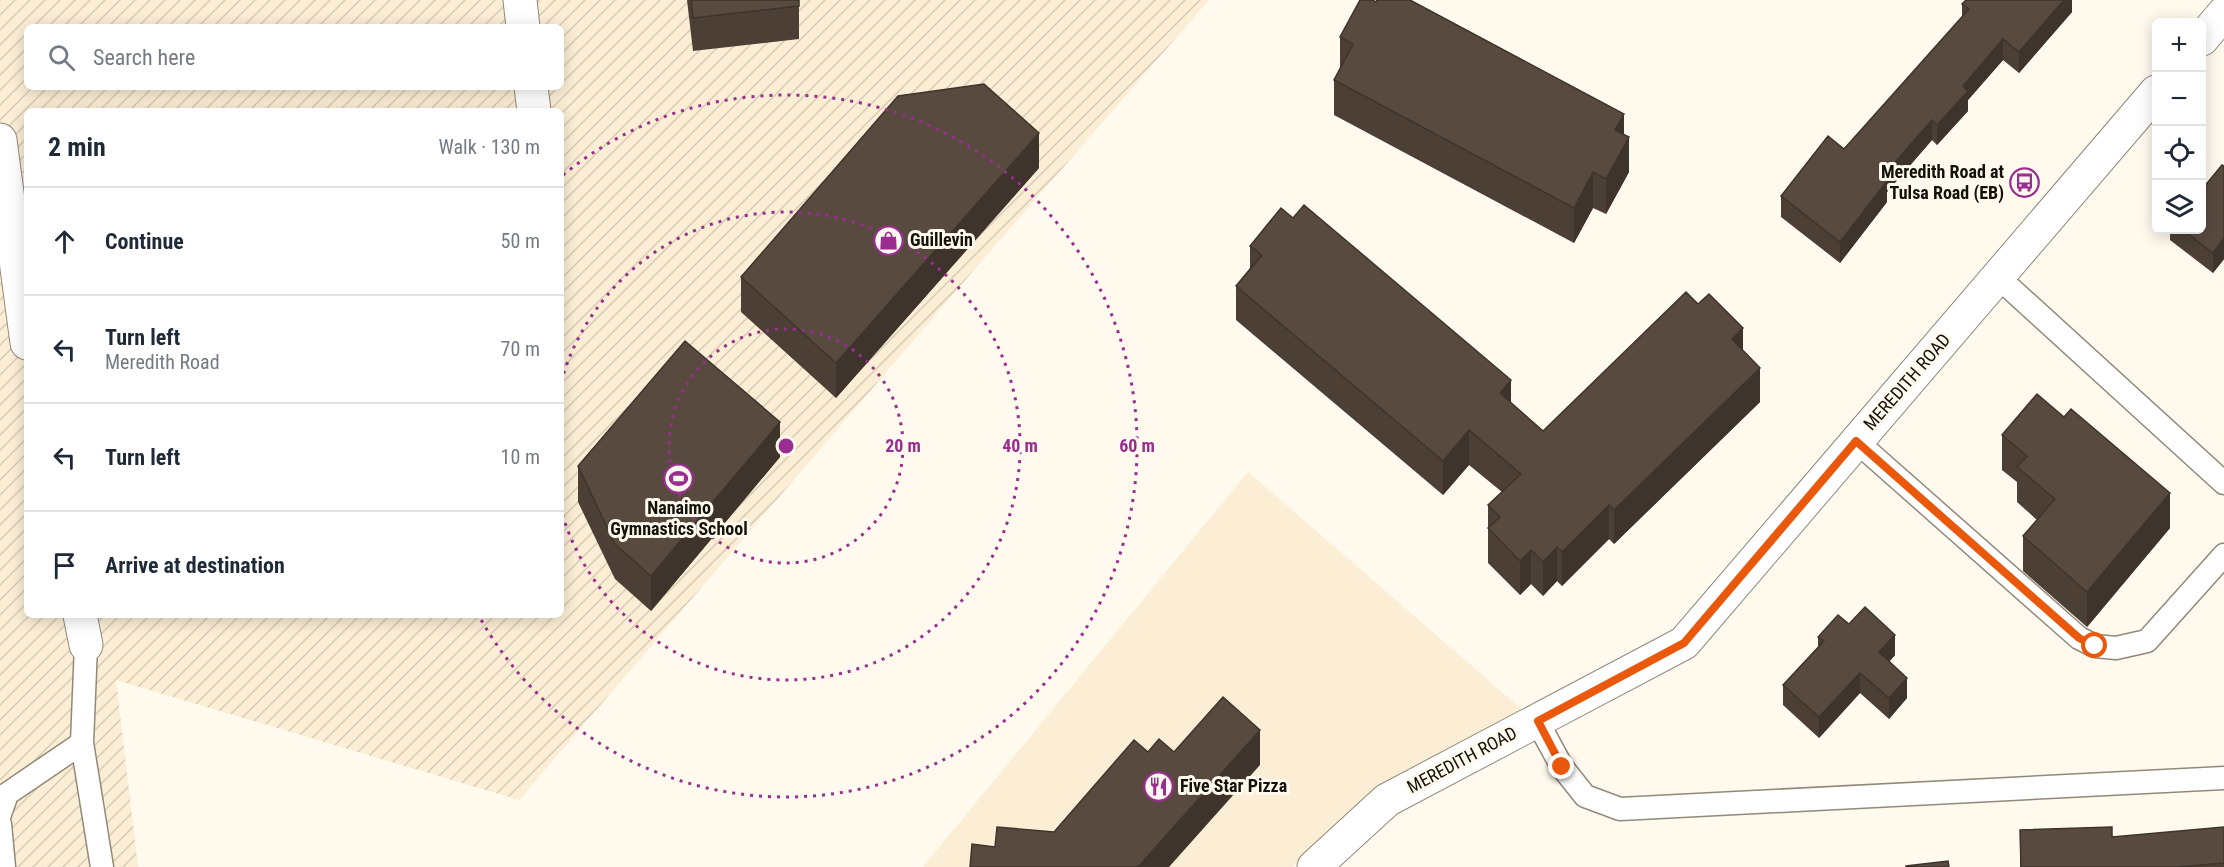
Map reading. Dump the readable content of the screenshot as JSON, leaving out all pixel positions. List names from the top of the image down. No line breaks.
{"streets":{"street":["MEREDITH ROAD"]},"places":{"bus stop":["Meredith Road at Tulsa Road (EB)"],"shop":["Guillevin"],"sports":["Nanaimo Gymnastics School"],"restaurant":["Five Star Pizza"]},"page":{"map_buttons":["+","−"],"search":"Search here","heading":["2 min","Walk · 130 m"],"list":[["Continue","50 m"],["Turn left","Meredith Road","70 m"],["Turn left","10 m"],"Arrive at destination"]},"rings":["20 m","40 m","60 m"]}
